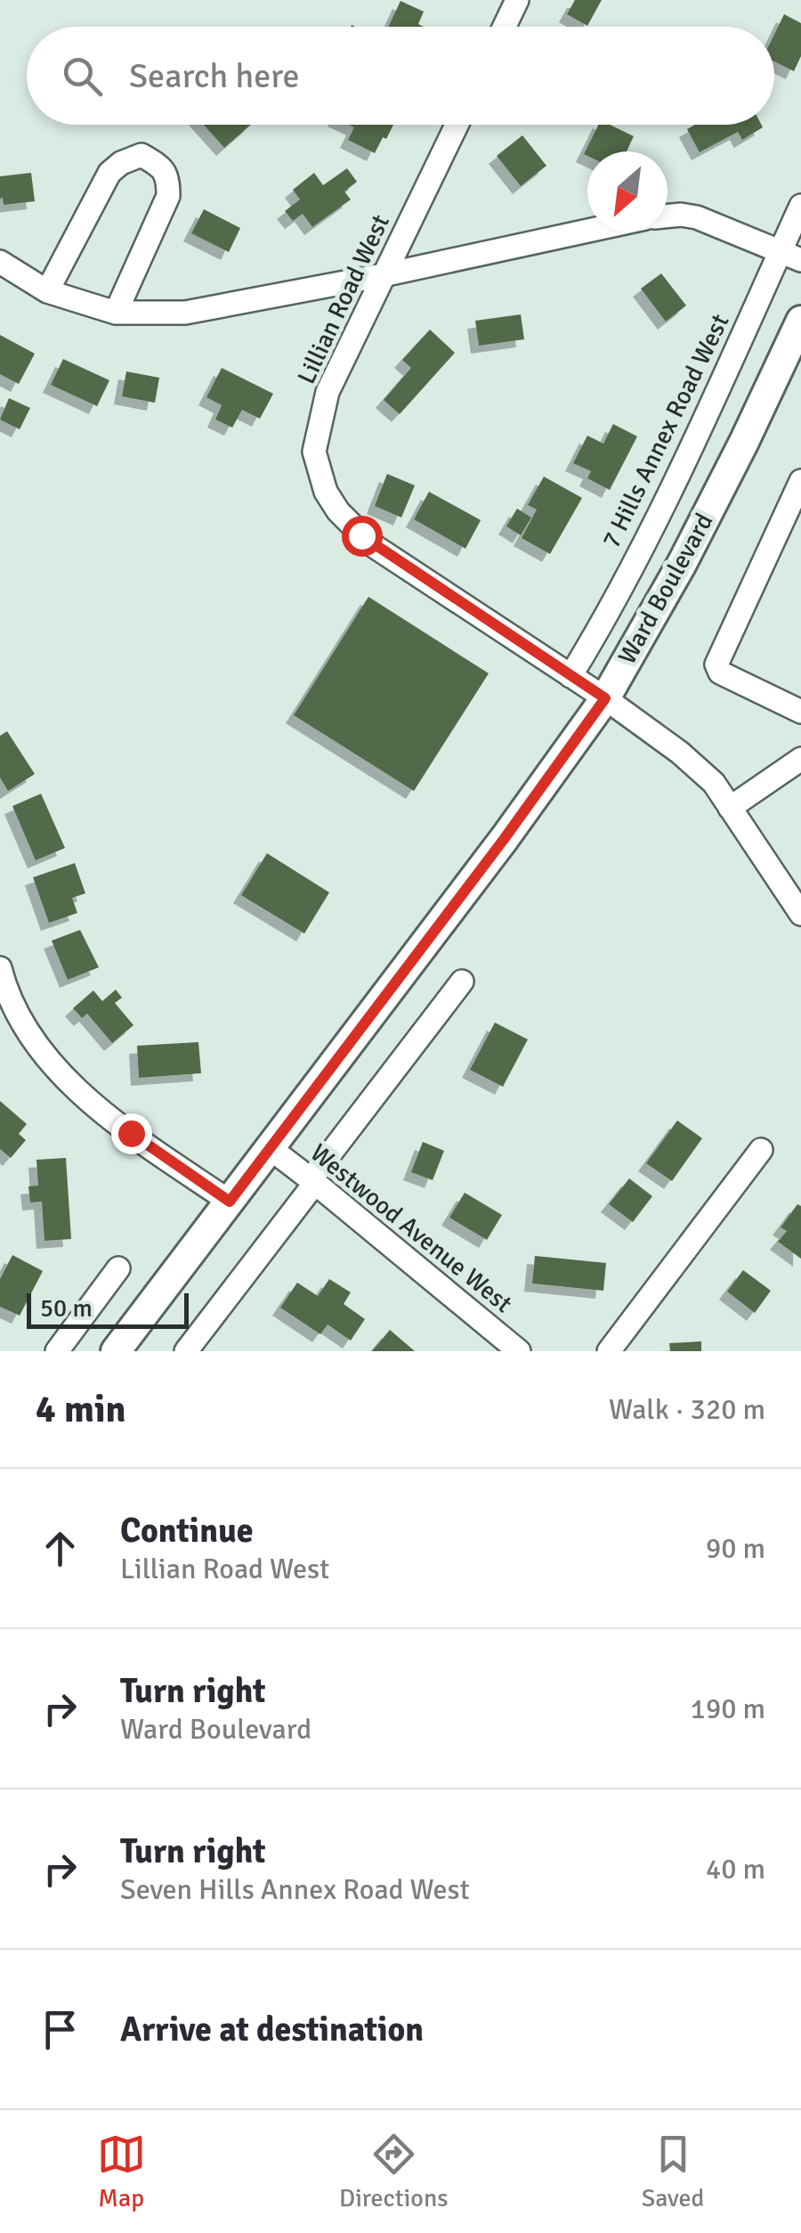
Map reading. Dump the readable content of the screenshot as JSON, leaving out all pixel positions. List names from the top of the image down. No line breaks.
{"streets":{"main road":["Ward Boulevard"],"street":["Lillian Road West","7 Hills Annex Road West","Westwood Avenue West"]},"crossings":[["Lillian Road West","7 Hills Annex Road West"],["Lillian Road West","Ward Boulevard"],["Ward Boulevard","Westwood Avenue West"]],"scale_bar":"50 m","north":"bottom left","page":{"search":"Search here","scale":"50 m","heading":["4 min","Walk · 320 m"],"list":[["Continue","Lillian Road West","90 m"],["Turn right","Ward Boulevard","190 m"],["Turn right","Seven Hills Annex Road West","40 m"],"Arrive at destination"],"nav":["Map","Directions","Saved"]}}
